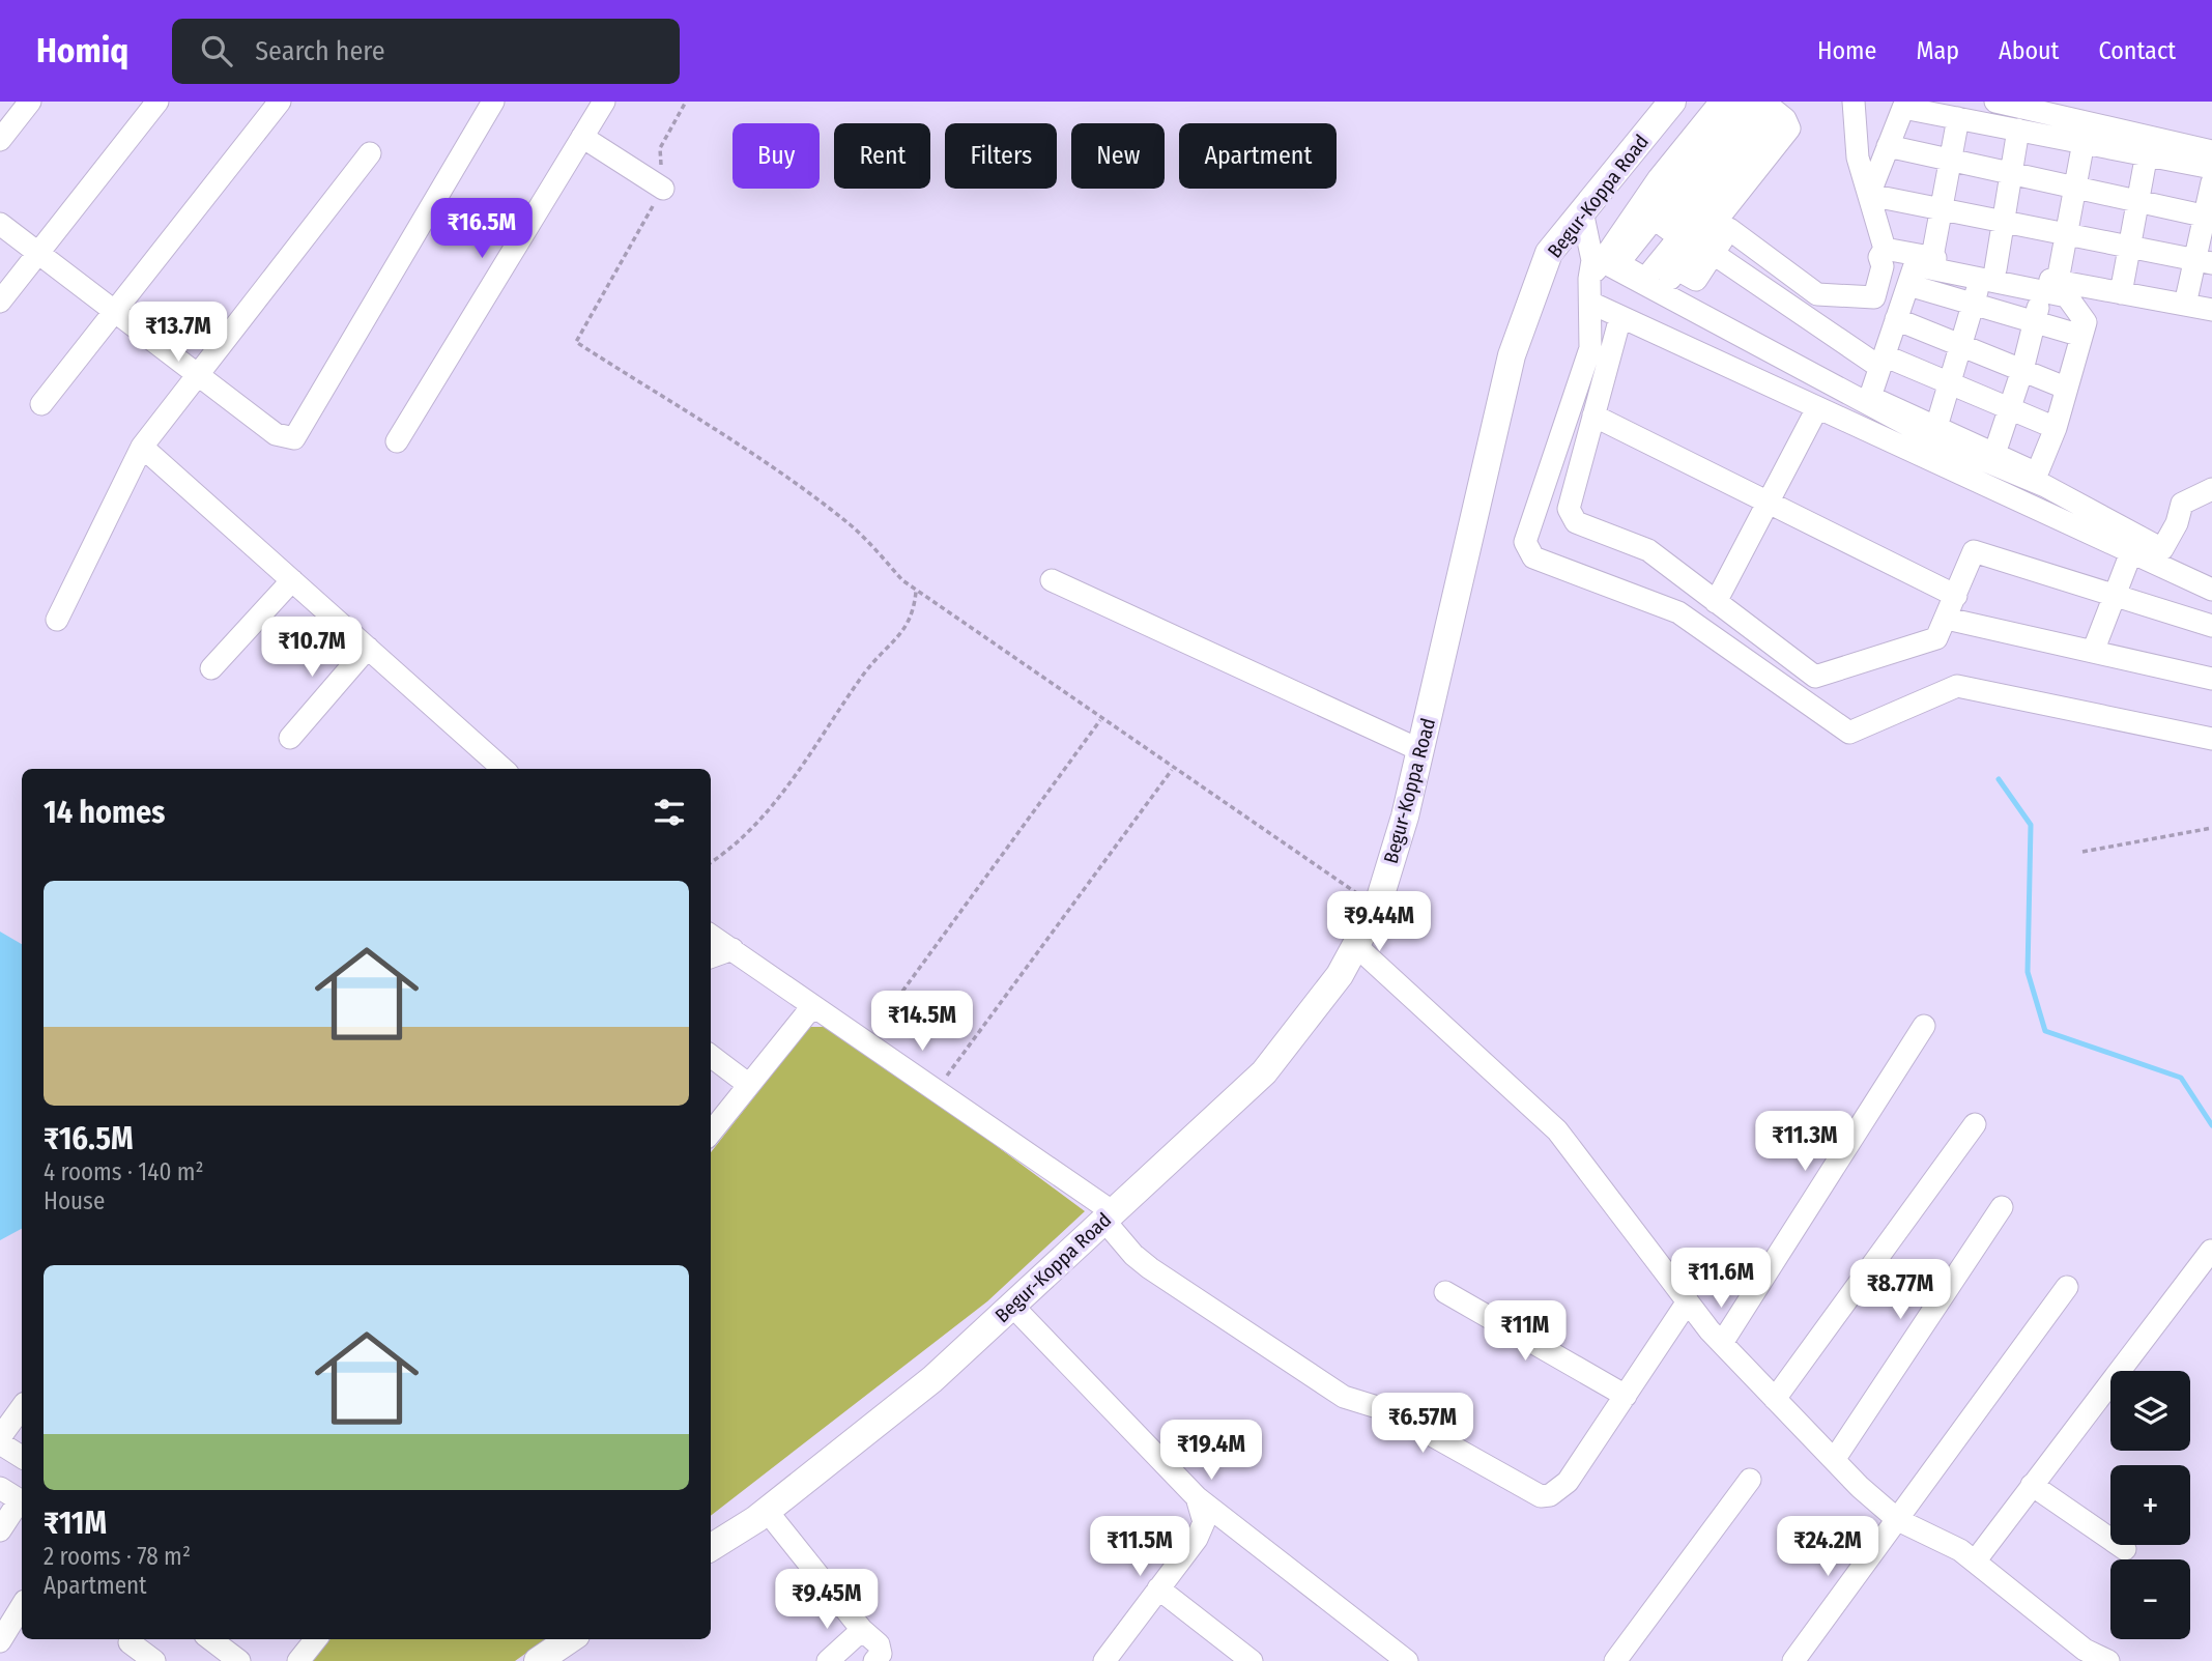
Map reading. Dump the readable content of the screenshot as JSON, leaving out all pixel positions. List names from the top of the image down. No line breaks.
{"streets":{"main road":["Begur-Koppa Road"]},"page":{"header":"Homiq","search":"Search here","nav":["Home","Map","About","Contact"],"chip":["Buy","Rent","Filters","New","Apartment"],"price":["₹16.5M","₹13.7M","₹10.7M","₹9.44M","₹14.5M","₹11.3M","₹11.6M","₹8.77M","₹11M","₹6.57M","₹19.4M","₹11.5M","₹24.2M","₹9.45M"],"heading":"14 homes","list":[{"name":"₹16.5M","note":"4 rooms · 140 m² · House"},{"name":"₹11M","note":"2 rooms · 78 m² · Apartment"}],"map_buttons":["+","−"]}}
